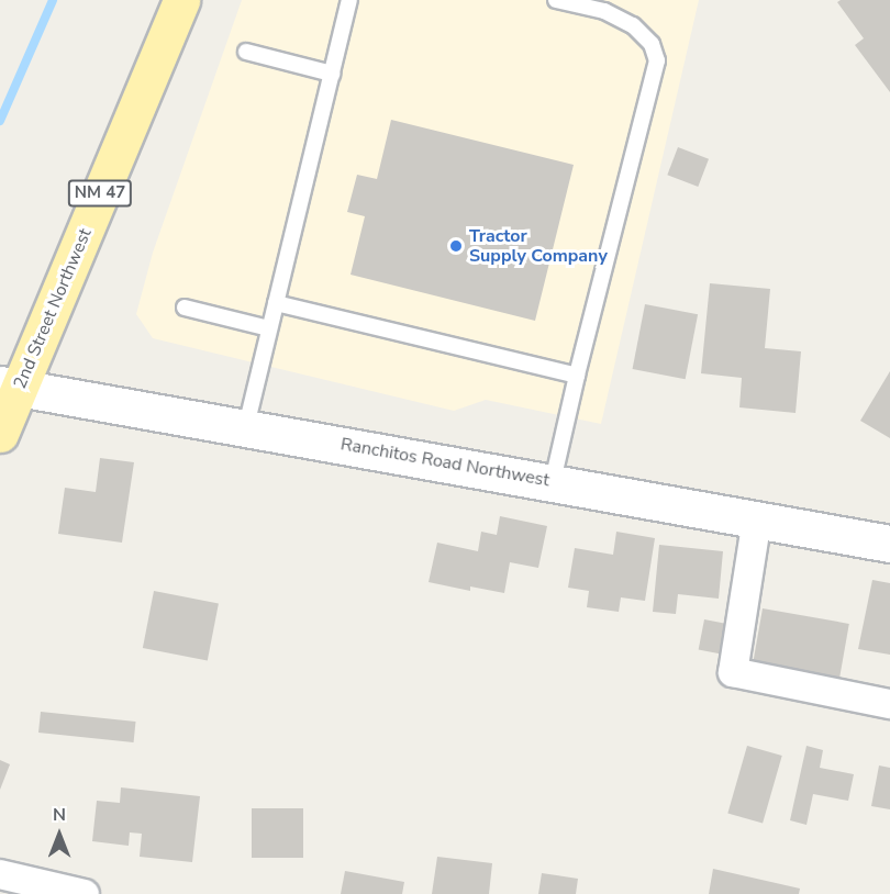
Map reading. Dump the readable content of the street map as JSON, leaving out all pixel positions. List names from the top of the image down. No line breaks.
{"streets":{"main road":["NM 47","2nd Street Northwest"],"street":["Ranchitos Road Northwest"]},"crossings":[["2nd Street Northwest","Ranchitos Road Northwest"]],"places":["Tractor Supply Company"],"north":"top"}
